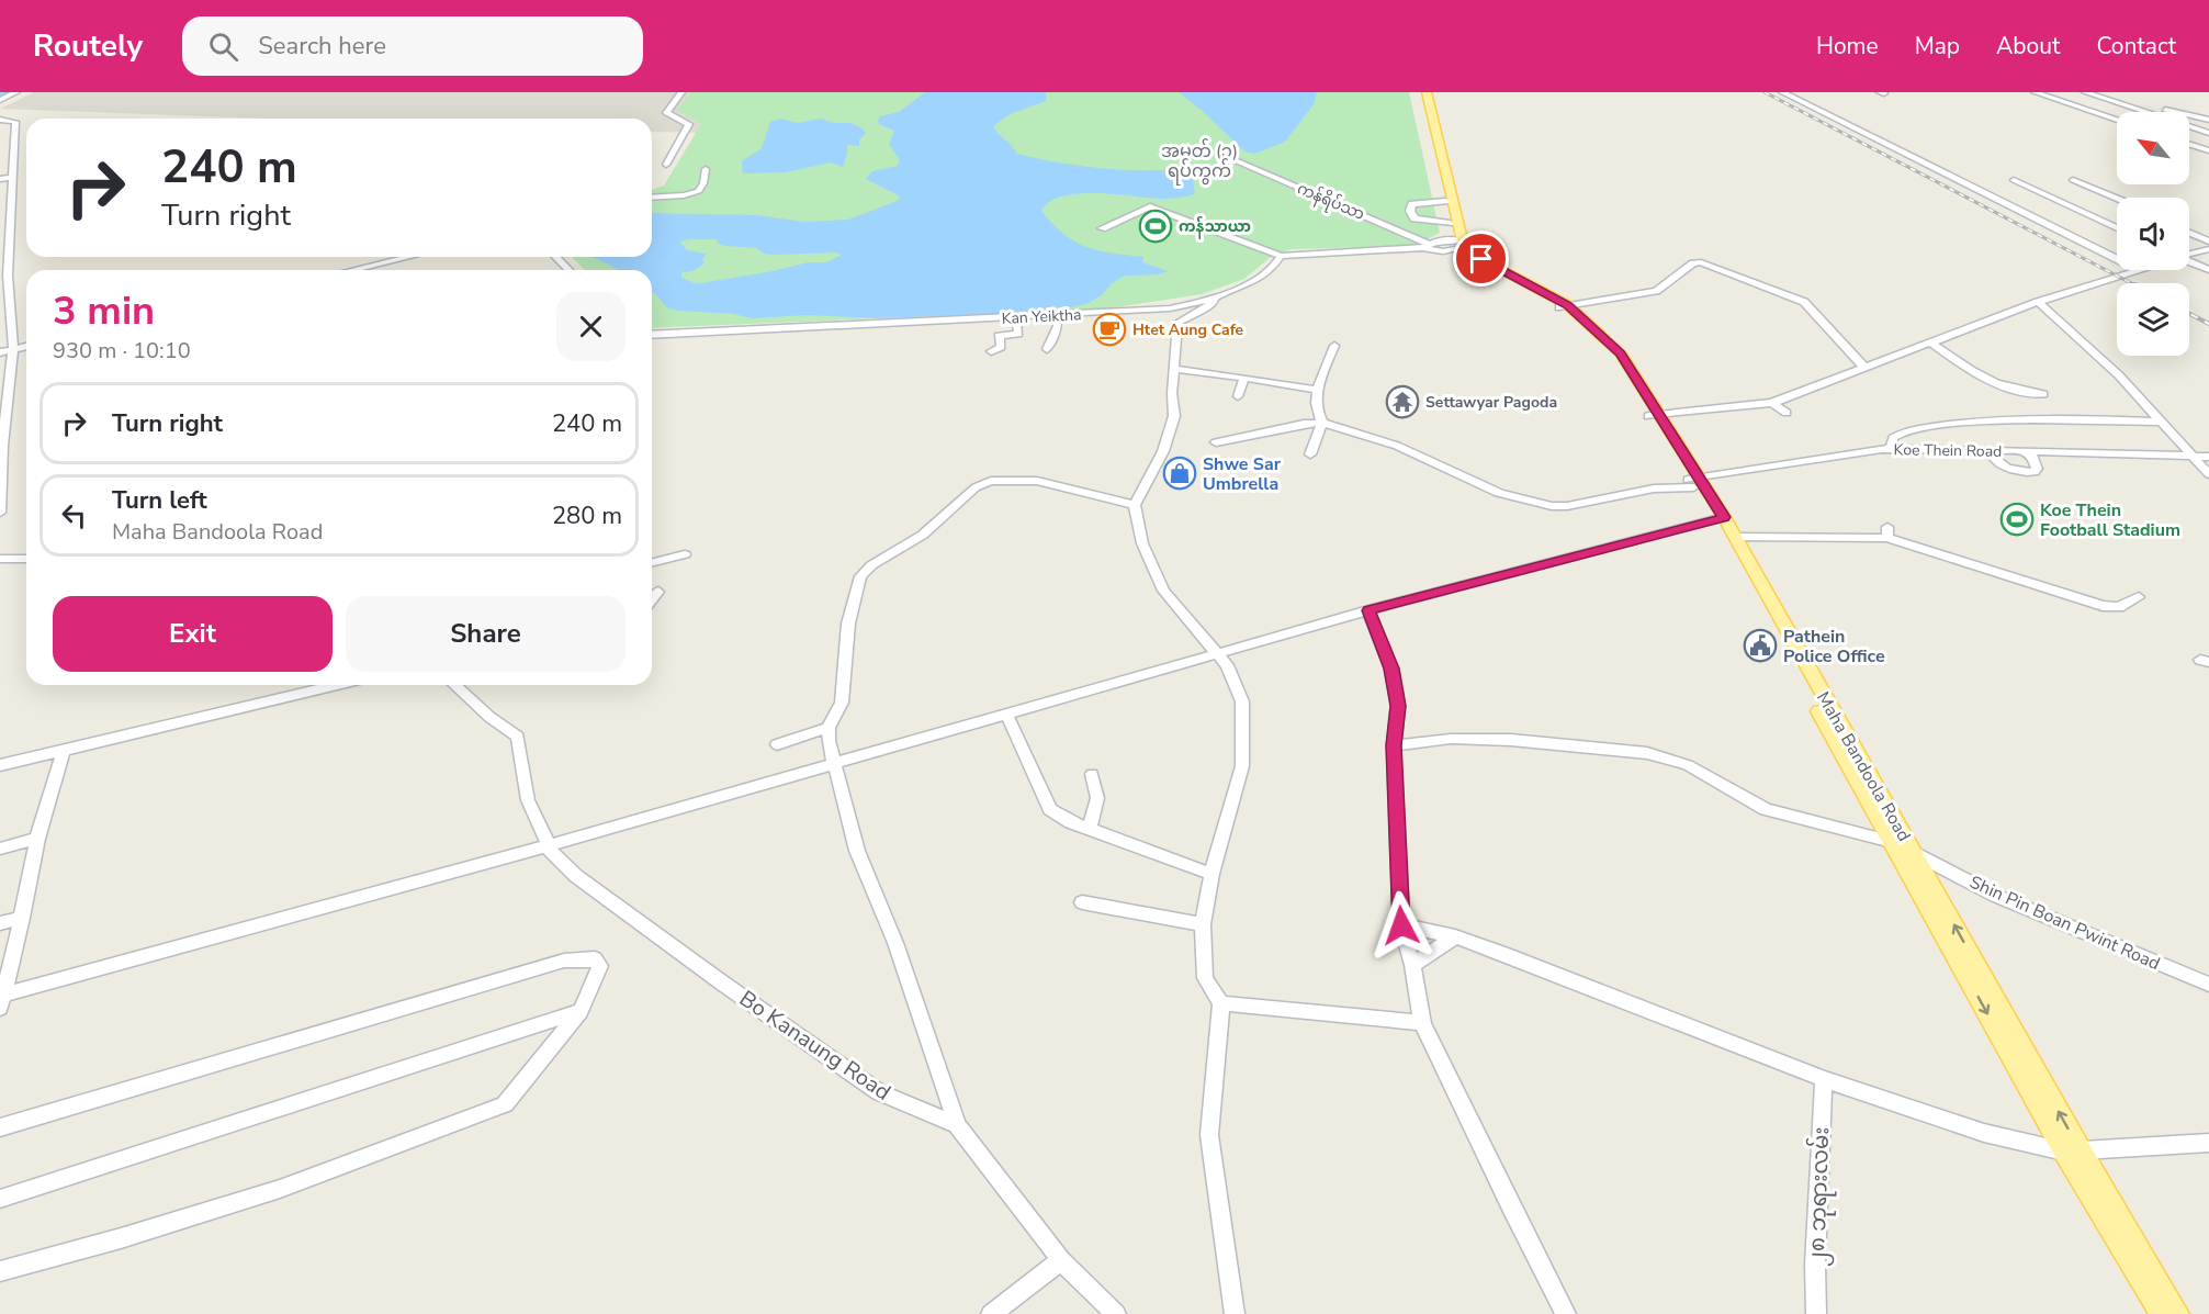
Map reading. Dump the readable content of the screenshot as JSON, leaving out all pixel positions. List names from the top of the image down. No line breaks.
{"streets":{"main road":["Maha Bandoola Road"],"street":["ကန်ရိပ်သာ","Kan Yeiktha","Koe Thein Road","Shin Pin Boan Pwint Road","Bo Kanaung Road","၂၈ ဘုရားလမ်း"]},"crossings":[["Koe Thein Road","Maha Bandoola Road"],["Maha Bandoola Road","Shin Pin Boan Pwint Road"]],"districts":["အမှတ် (၃) ရပ်ကွက်"],"places":{"sports":["ကန်သာယာ","Koe Thein Football Stadium"],"cafe":["Htet Aung Cafe"],"temple":["Settawyar Pagoda"],"shop":["Shwe Sar Umbrella"],"public building":["Pathein Police Office"]},"north":"top left","page":{"header":"Routely","search":"Search here","nav":["Home","Map","About","Contact"],"turn":["240 m","Turn right"],"heading":["3 min","930 m · 10:10"],"list":[{"name":"Turn right","value":"240 m"},{"name":"Turn left","note":"Maha Bandoola Road","value":"280 m"}],"buttons":["Exit","Share"]}}
